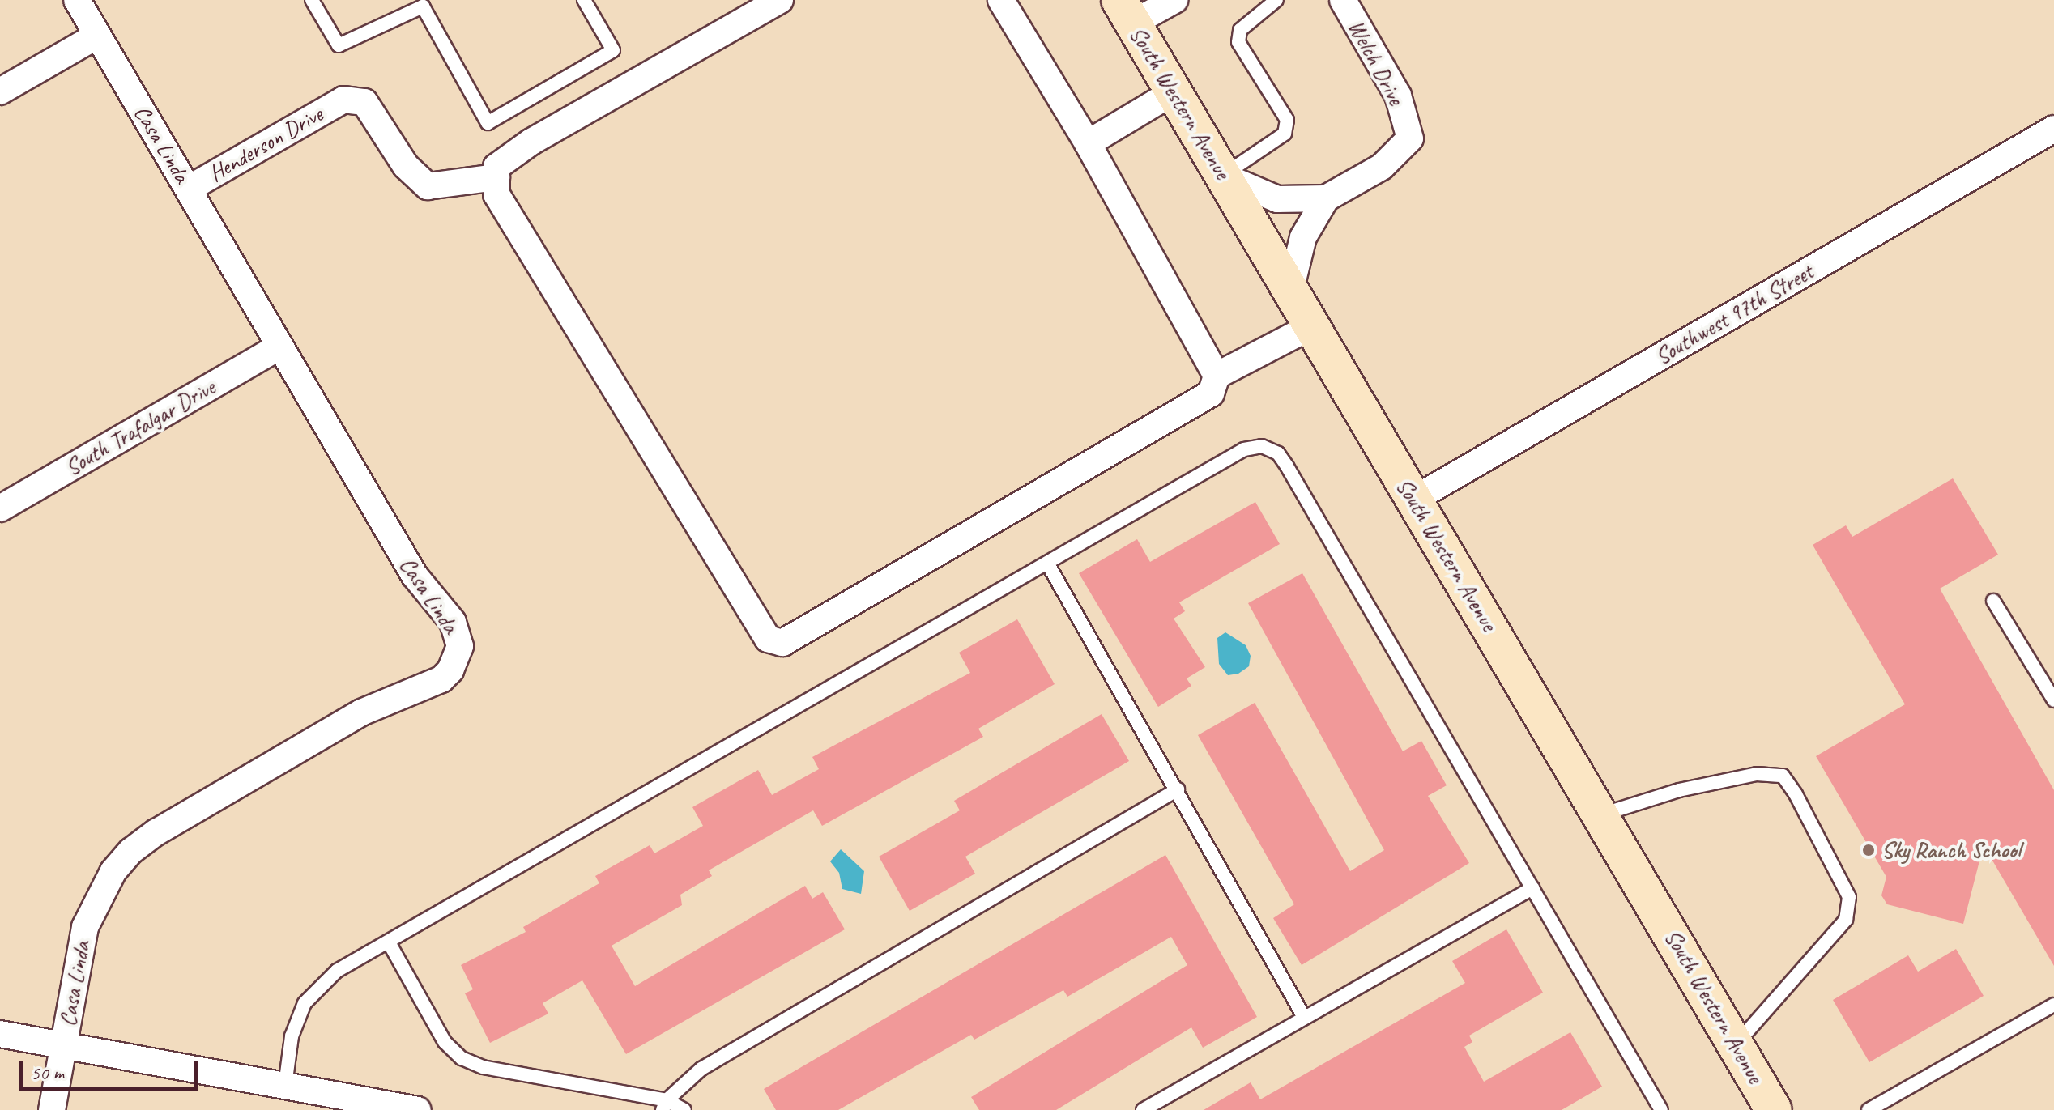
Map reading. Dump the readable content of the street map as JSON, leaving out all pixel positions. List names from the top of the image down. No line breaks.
{"streets":{"main road":["South Western Avenue"],"street":["Welch Drive","Casa Linda","Henderson Drive","Southwest 97th Street","South Trafalgar Drive"]},"crossings":[["Welch Drive","South Western Avenue"],["South Western Avenue","Southwest 97th Street"],["Casa Linda","Henderson Drive"],["Casa Linda","South Trafalgar Drive"]],"places":["Sky Ranch School"],"scale_bar":"50 m"}
